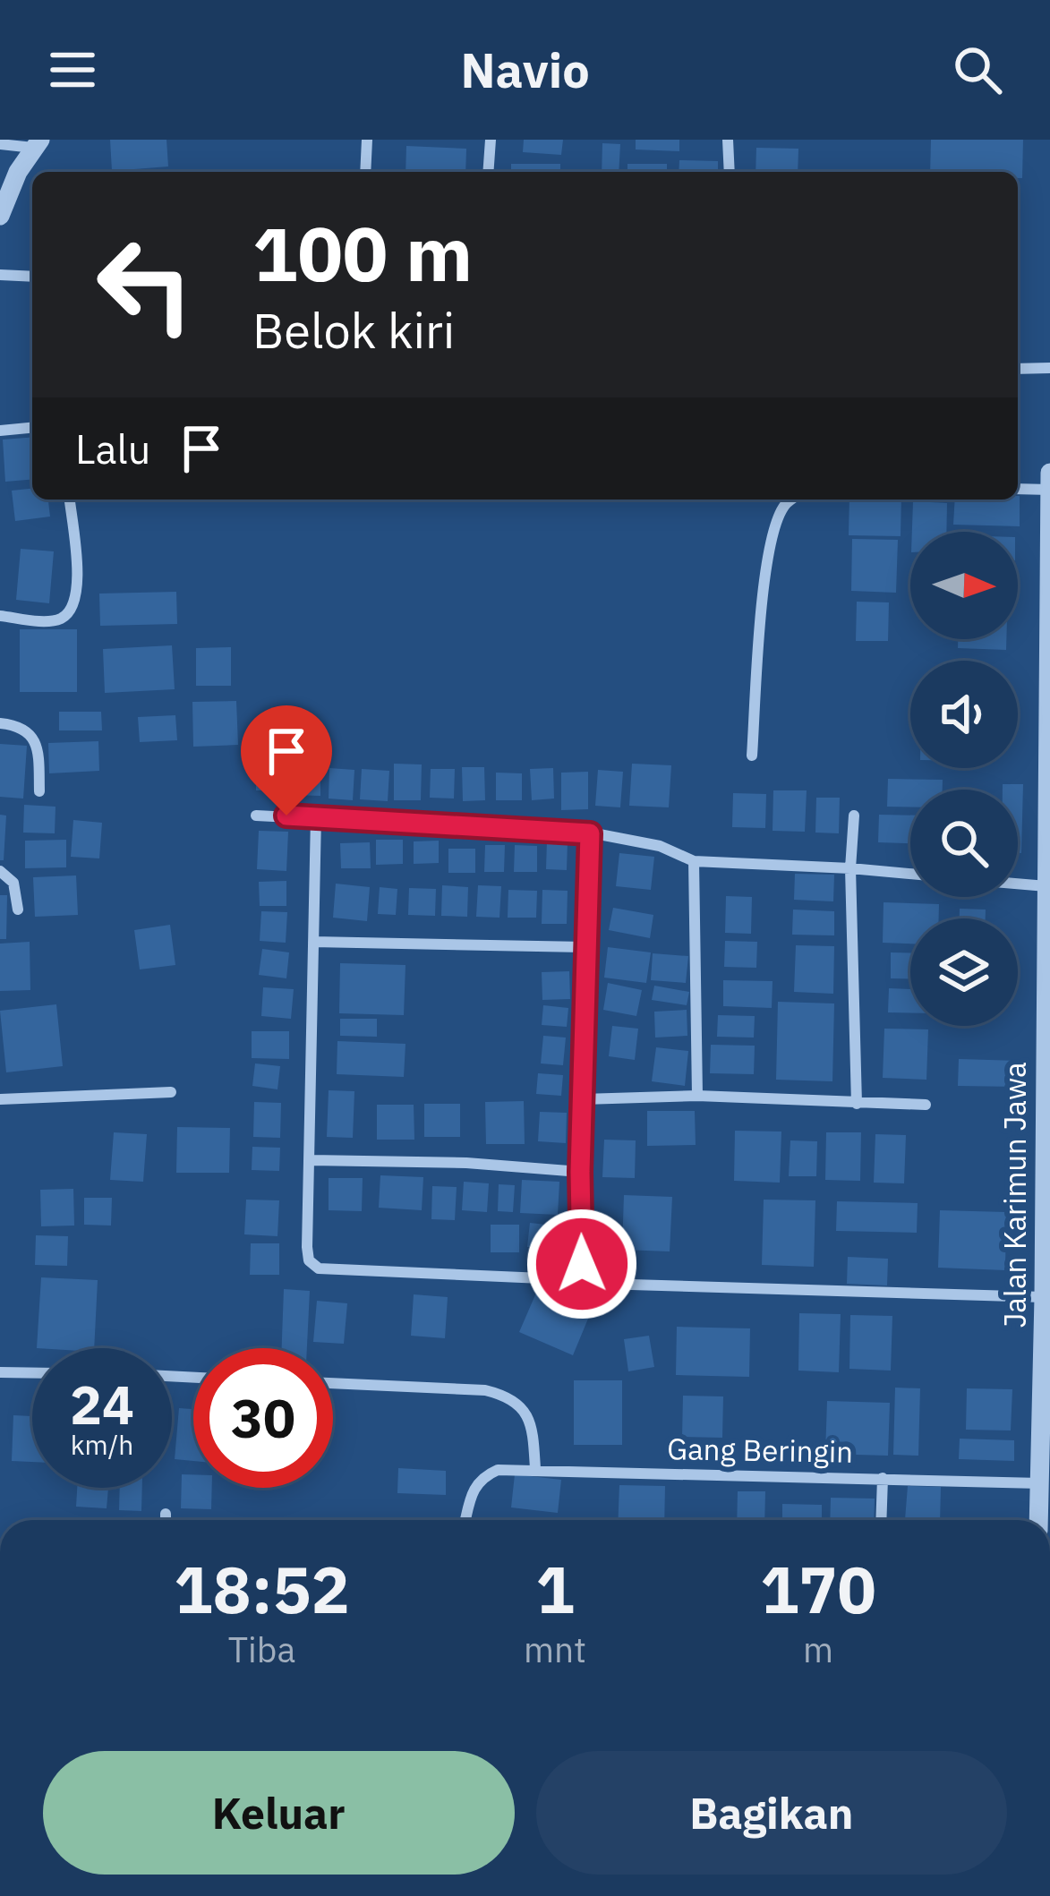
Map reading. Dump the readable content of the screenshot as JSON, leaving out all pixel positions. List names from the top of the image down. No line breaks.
{"streets":{"street":["Jalan Karimun Jawa","Gang Beringin"]},"crossings":[["Jalan Karimun Jawa","Gang Beringin"]],"north":"right","page":{"header":"Navio","turn":["100 m","Belok kiri"],"then":"Lalu","speed":"24 km/h","limit":"30","eta":["18:52","Tiba","1","mnt","170","m"],"buttons":["Keluar","Bagikan"]}}
